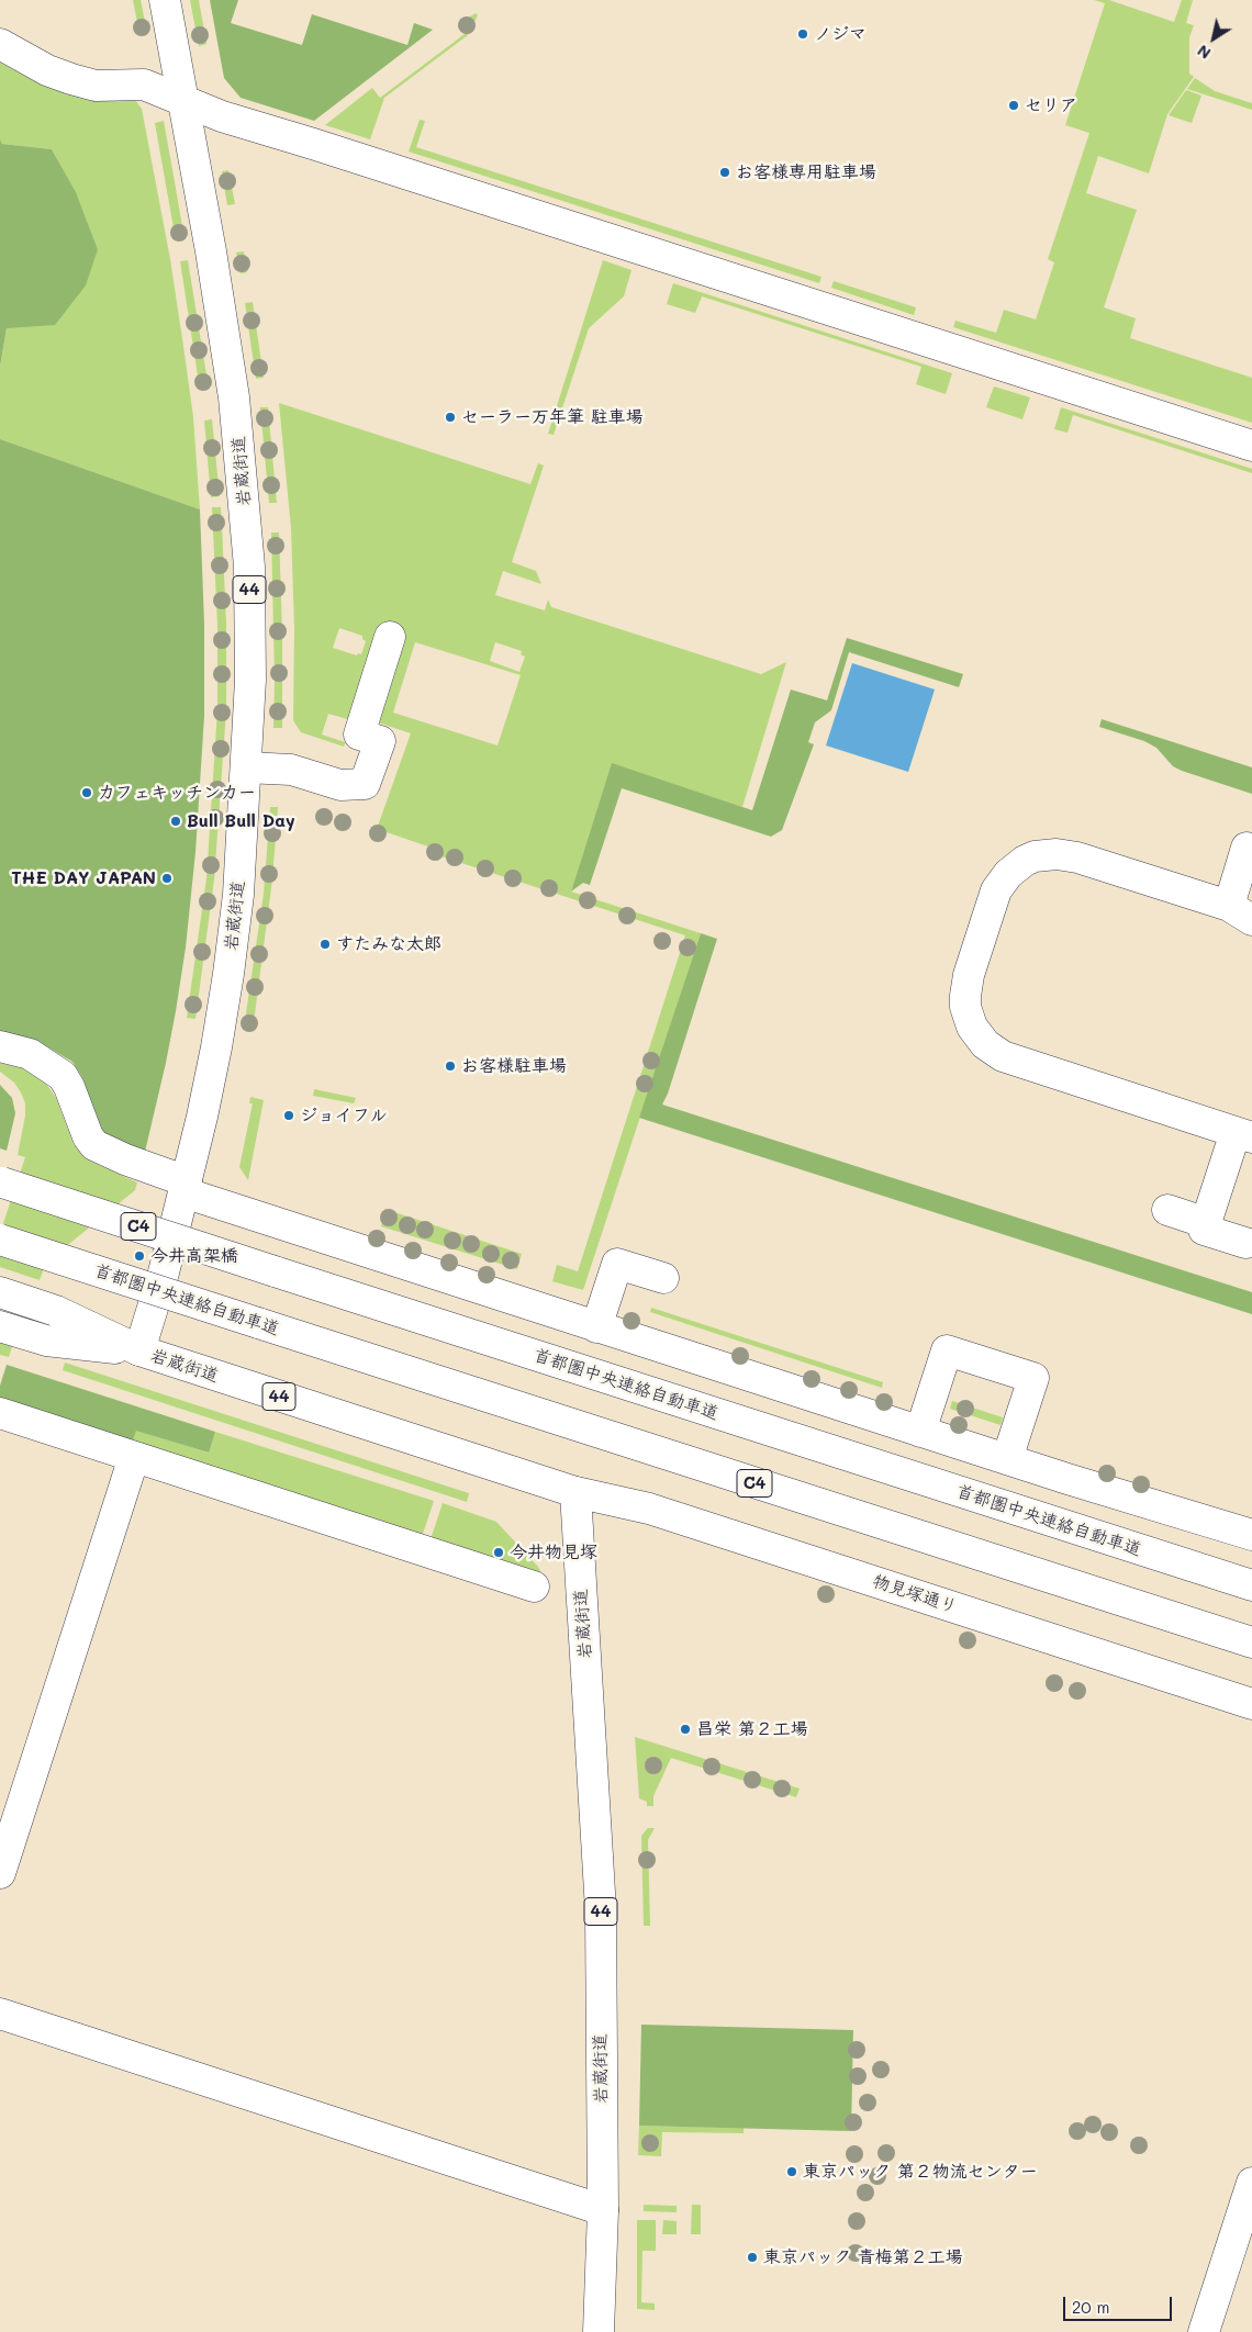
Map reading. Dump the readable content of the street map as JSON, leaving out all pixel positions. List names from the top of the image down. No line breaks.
{"streets":{"main road":["岩蔵街道","44","C4","首都圏中央連絡自動車道","物見塚通り"]},"crossings":[["岩蔵街道","物見塚通り"]],"places":["ノジマ","セリア","お客様専用駐車場","セーラー万年筆 駐車場","カフェキッチンカー","Bull Bull Day","THE DAY JAPAN","すたみな太郎","お客様駐車場","ジョイフル","今井高架橋","今井物見塚","昌栄 第２工場","東京パック 第２物流センター","東京パック 青梅第２工場"],"scale_bar":"20 m","north":"bottom left"}
